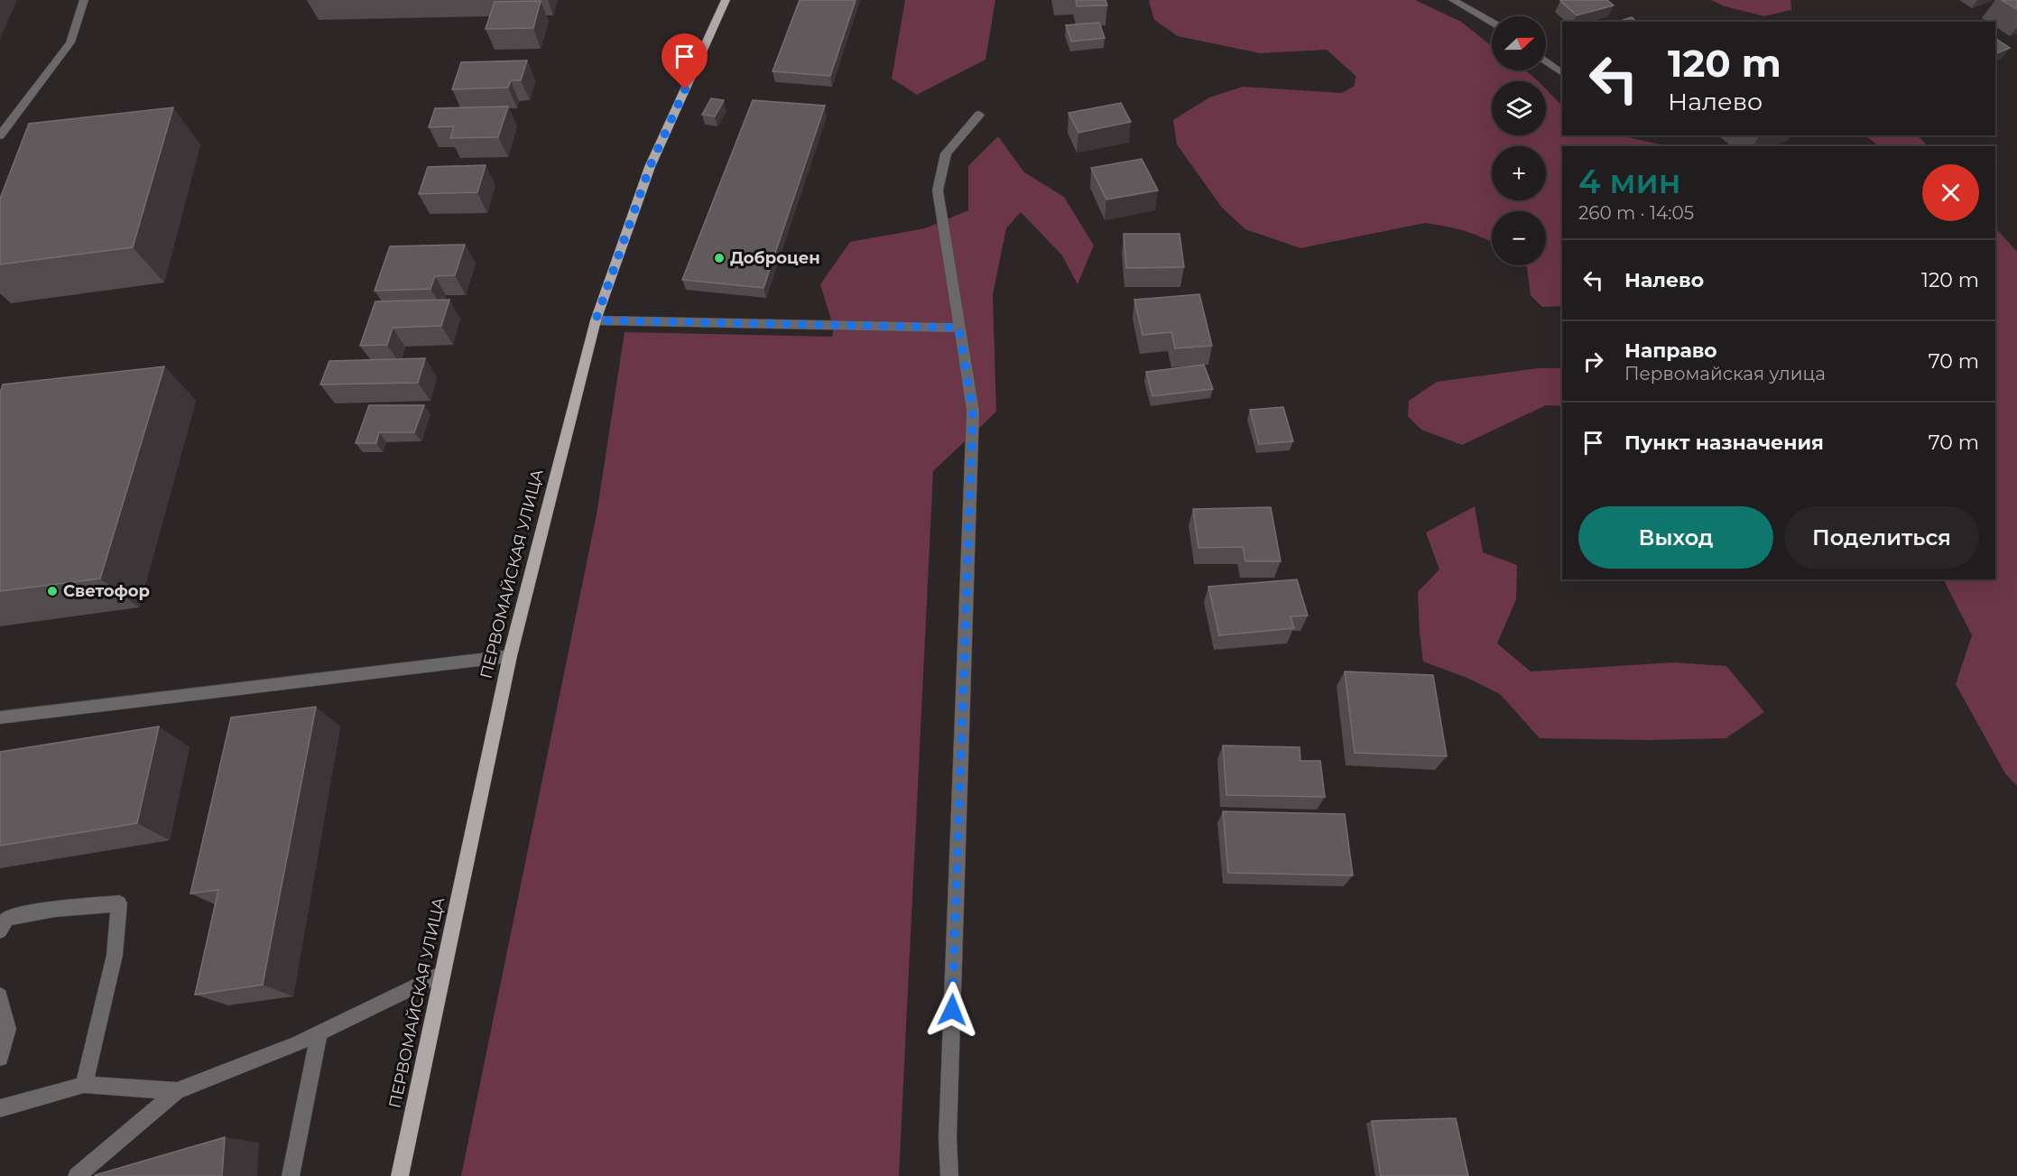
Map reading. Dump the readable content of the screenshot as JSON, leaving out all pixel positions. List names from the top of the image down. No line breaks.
{"streets":{"main road":["ПЕРВОМАЙСКАЯ УЛИЦА"]},"places":["Доброцен","Светофор"],"north":"right","page":{"map_buttons":["+","−"],"turn":["120 m","Налево"],"heading":["4 мин","260 m · 14:05"],"list":[{"name":"Налево","value":"120 m"},{"name":"Направо","note":"Первомайская улица","value":"70 m"},{"name":"Пункт назначения","value":"70 m"}],"buttons":["Выход","Поделиться"]}}
